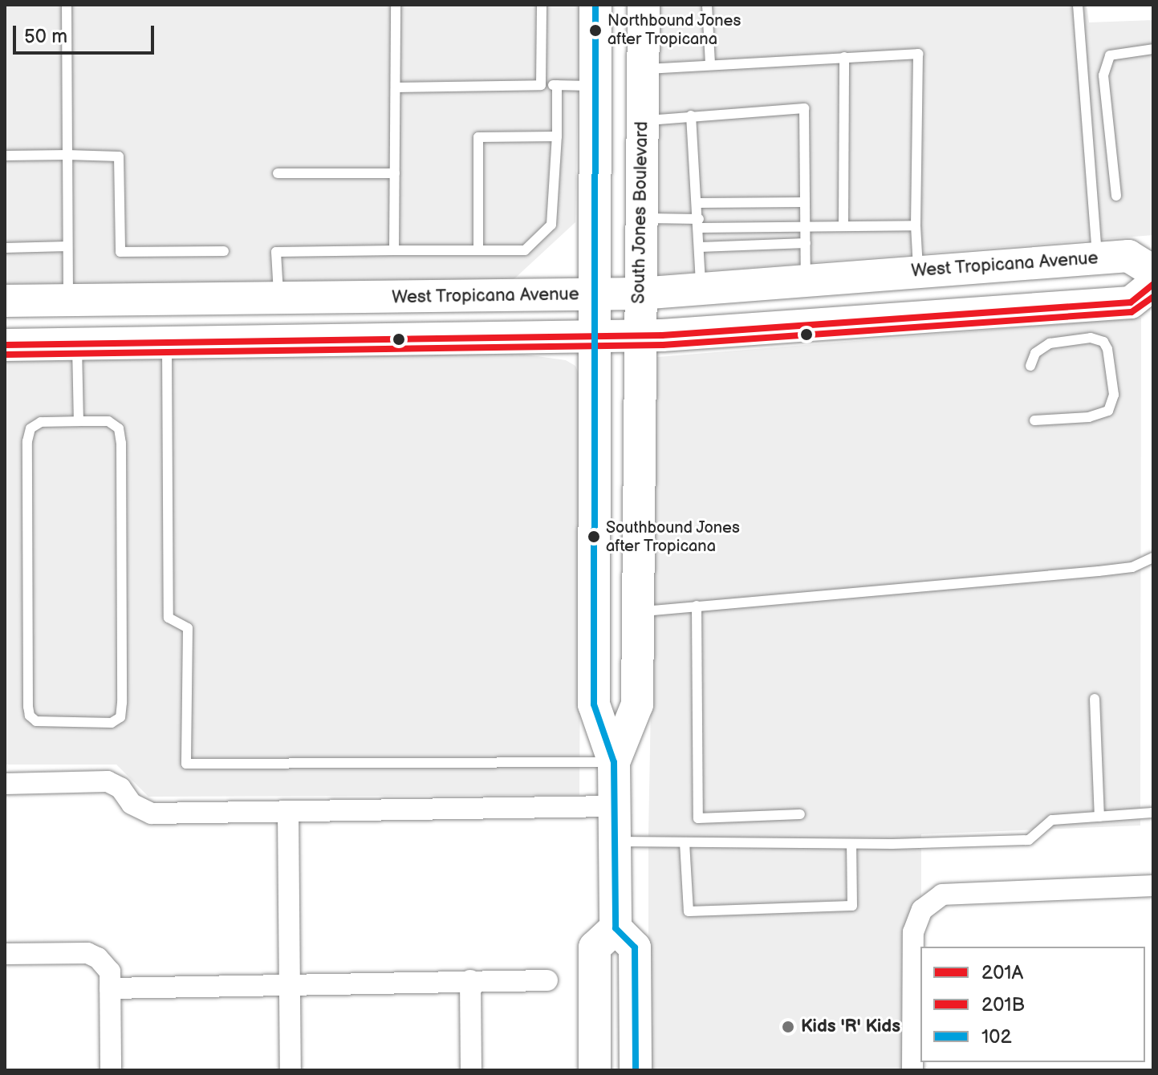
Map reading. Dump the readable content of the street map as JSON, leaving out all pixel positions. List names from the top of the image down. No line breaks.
{"streets":{"main road":["South Jones Boulevard","West Tropicana Avenue"]},"crossings":[["South Jones Boulevard","West Tropicana Avenue"]],"places":["Northbound Jones after Tropicana","Southbound Jones after Tropicana","Kids 'R' Kids"],"lines":["transit line 102","transit line 201A","transit line 201B"],"legend":["201A","201B","102"],"scale_bar":"50 m"}
